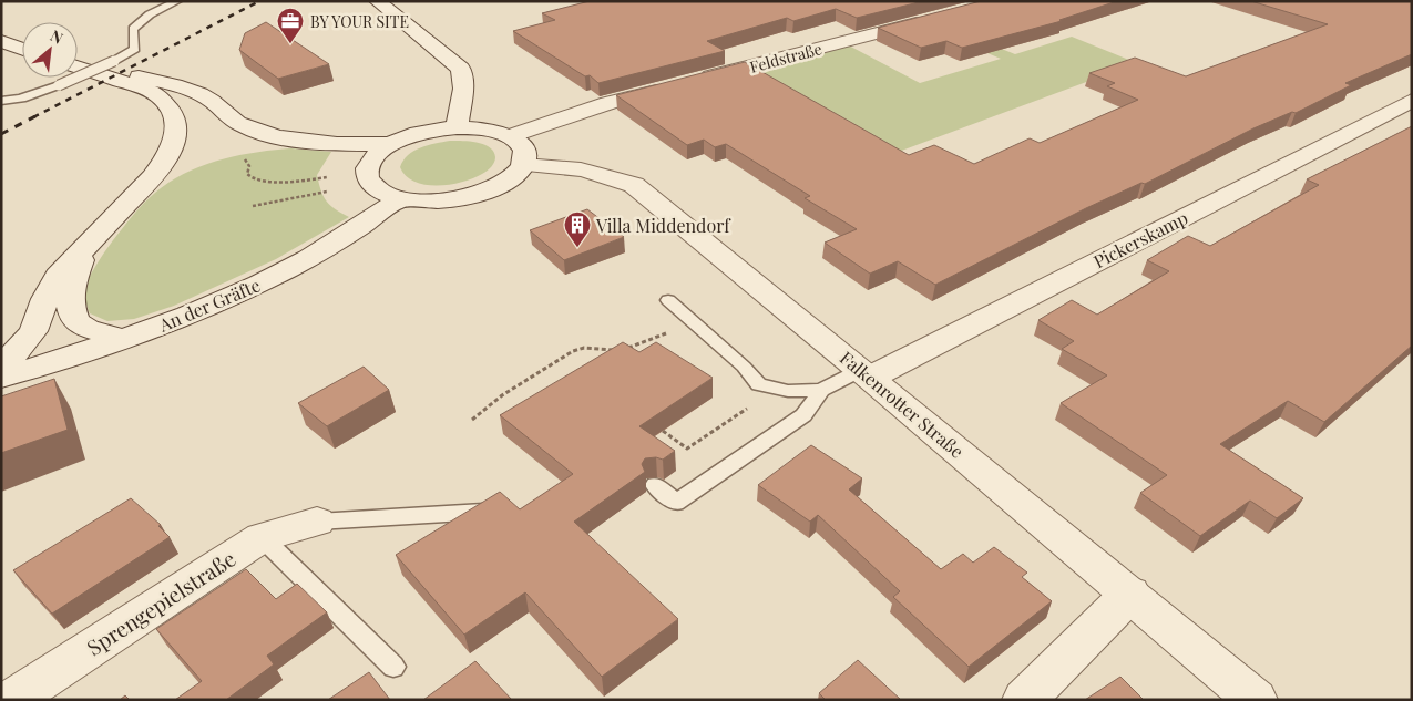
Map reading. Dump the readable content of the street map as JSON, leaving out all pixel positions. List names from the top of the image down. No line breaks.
{"streets":{"main road":["Feldstraße","Pickerskamp","An der Gräfte","Falkenrotter Straße","Sprengepielstraße"]},"crossings":[["Pickerskamp","Falkenrotter Straße"]],"places":{"office":["BY YOUR SITE"],"building":["Villa Middendorf"]},"north":"top right"}
